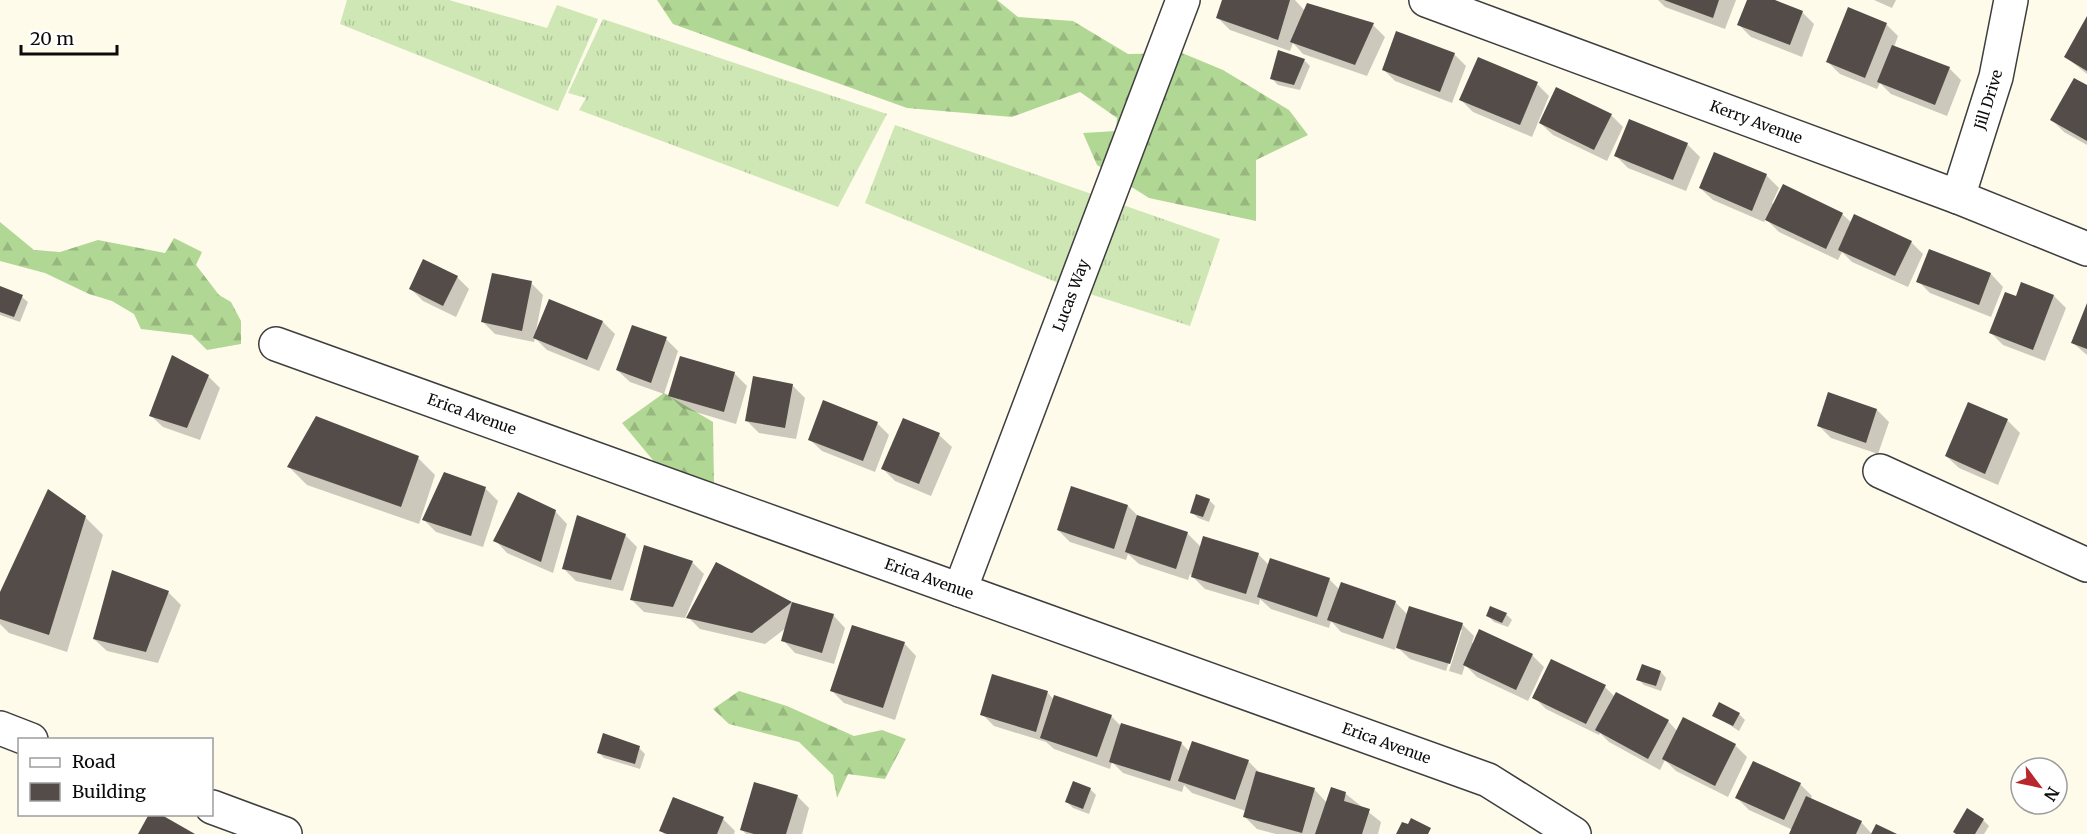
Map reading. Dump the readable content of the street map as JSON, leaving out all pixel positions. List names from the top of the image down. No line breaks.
{"streets":{"street":["Jill Drive","Kerry Avenue","Lucas Way","Erica Avenue"]},"crossings":[["Jill Drive","Kerry Avenue"],["Lucas Way","Erica Avenue"]],"legend":["Road","Building"],"scale_bar":"20 m","north":"bottom right"}
